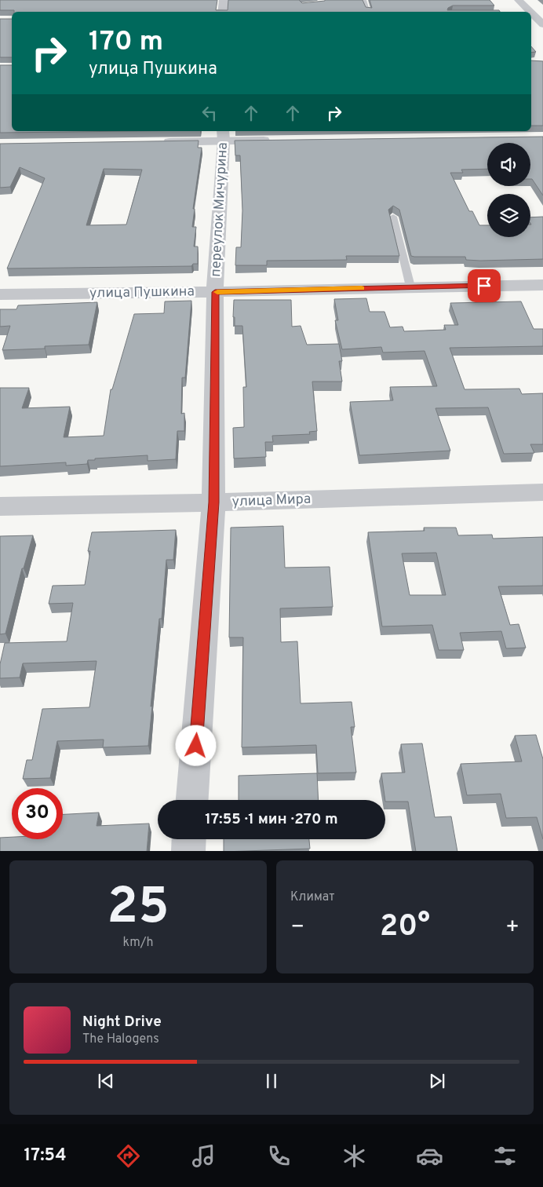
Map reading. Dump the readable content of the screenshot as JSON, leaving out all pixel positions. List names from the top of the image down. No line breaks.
{"streets":{"street":["переулок Мичурина","улица Пушкина","улица Мира"]},"crossings":[["переулок Мичурина","улица Пушкина"],["переулок Мичурина","улица Мира"]],"page":{"turn":["170 m","улица Пушкина"],"limit":"30","trip":"17:55 · 1 мин · 270 m","tile":[["25","km/h"],"Климат"],"heat":["−","20°","+"],"song":["Night Drive","The Halogens"],"tabs":"17:54"}}
